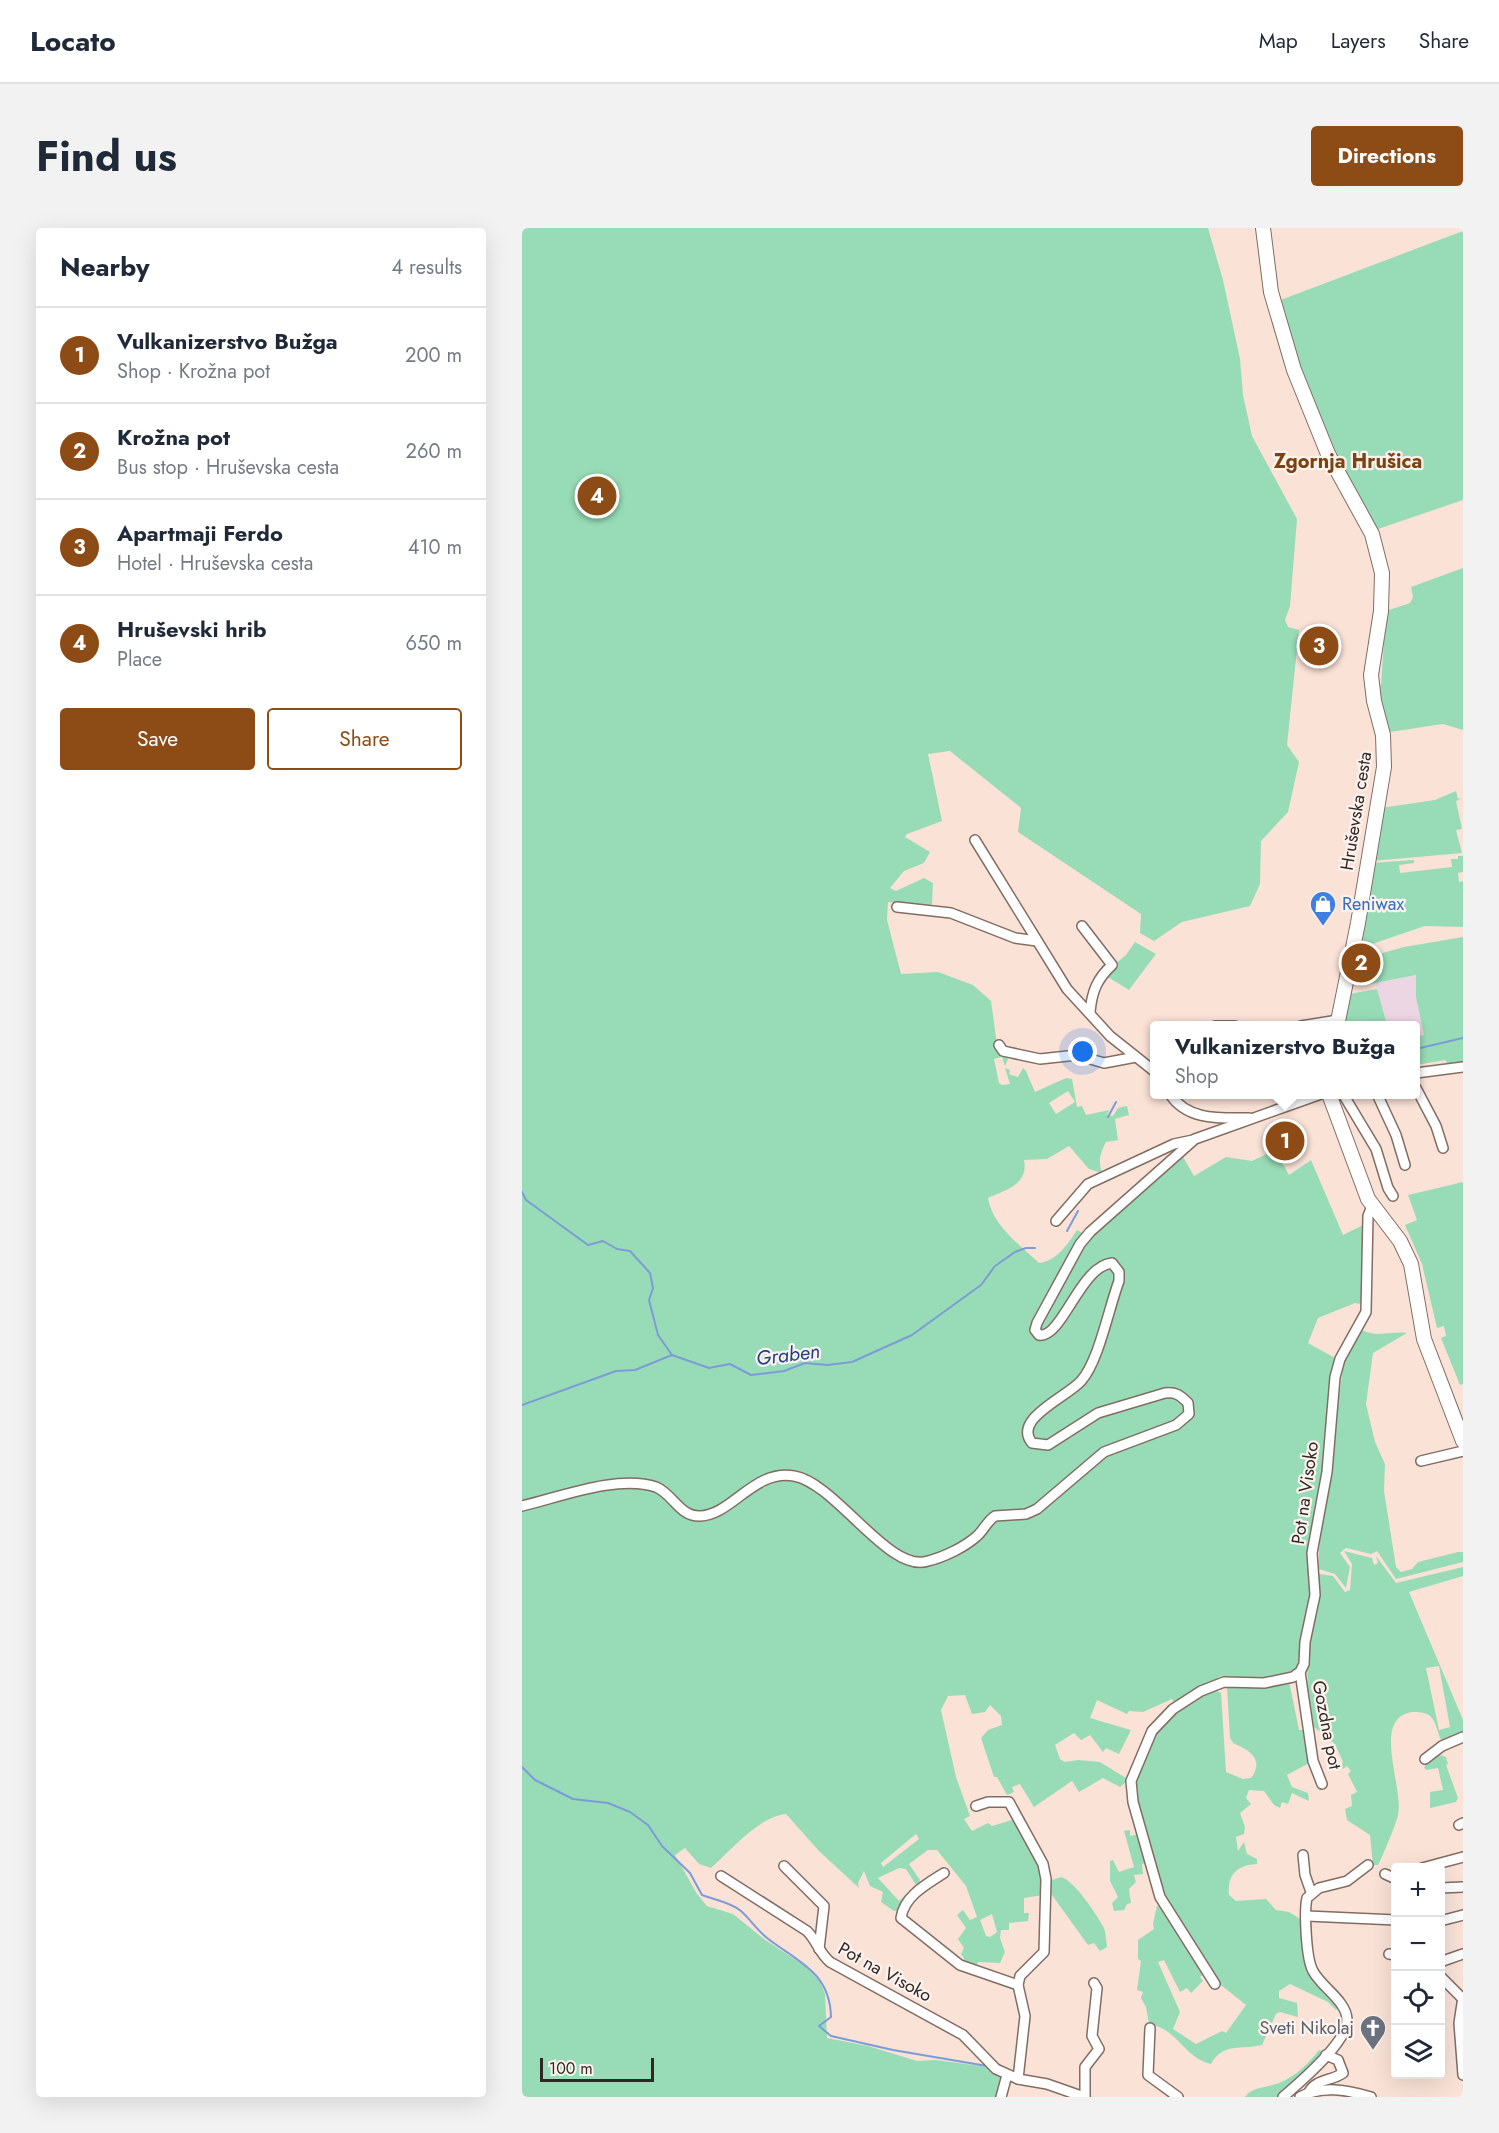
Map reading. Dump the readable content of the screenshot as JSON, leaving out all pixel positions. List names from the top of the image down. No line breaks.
{"streets":{"street":["Hruševska cesta","Pot na Visoko","Gozdna pot"]},"crossings":[["Pot na Visoko","Gozdna pot"]],"districts":["Zgornja Hrušica"],"water":["Graben"],"places":{"shop":["Reniwax"],"church":["Sveti Nikolaj"]},"scale_bar":"100 m","page":{"header":"Locato","nav":["Map","Layers","Share"],"title":"Find us","buttons":["Directions",["Save","Share"]],"heading":["Nearby","4 results"],"list":[{"mark":"1","name":"Vulkanizerstvo Bužga","note":"Shop · Krožna pot","value":"200 m"},{"mark":"2","name":"Krožna pot","note":"Bus stop · Hruševska cesta","value":"260 m"},{"mark":"3","name":"Apartmaji Ferdo","note":"Hotel · Hruševska cesta","value":"410 m"},{"mark":"4","name":"Hruševski hrib","note":"Place","value":"650 m"}],"pins":["4","3","2","1"],"popup":["Vulkanizerstvo Bužga","Shop"],"map_buttons":["+","−"],"scale":"100 m"}}
